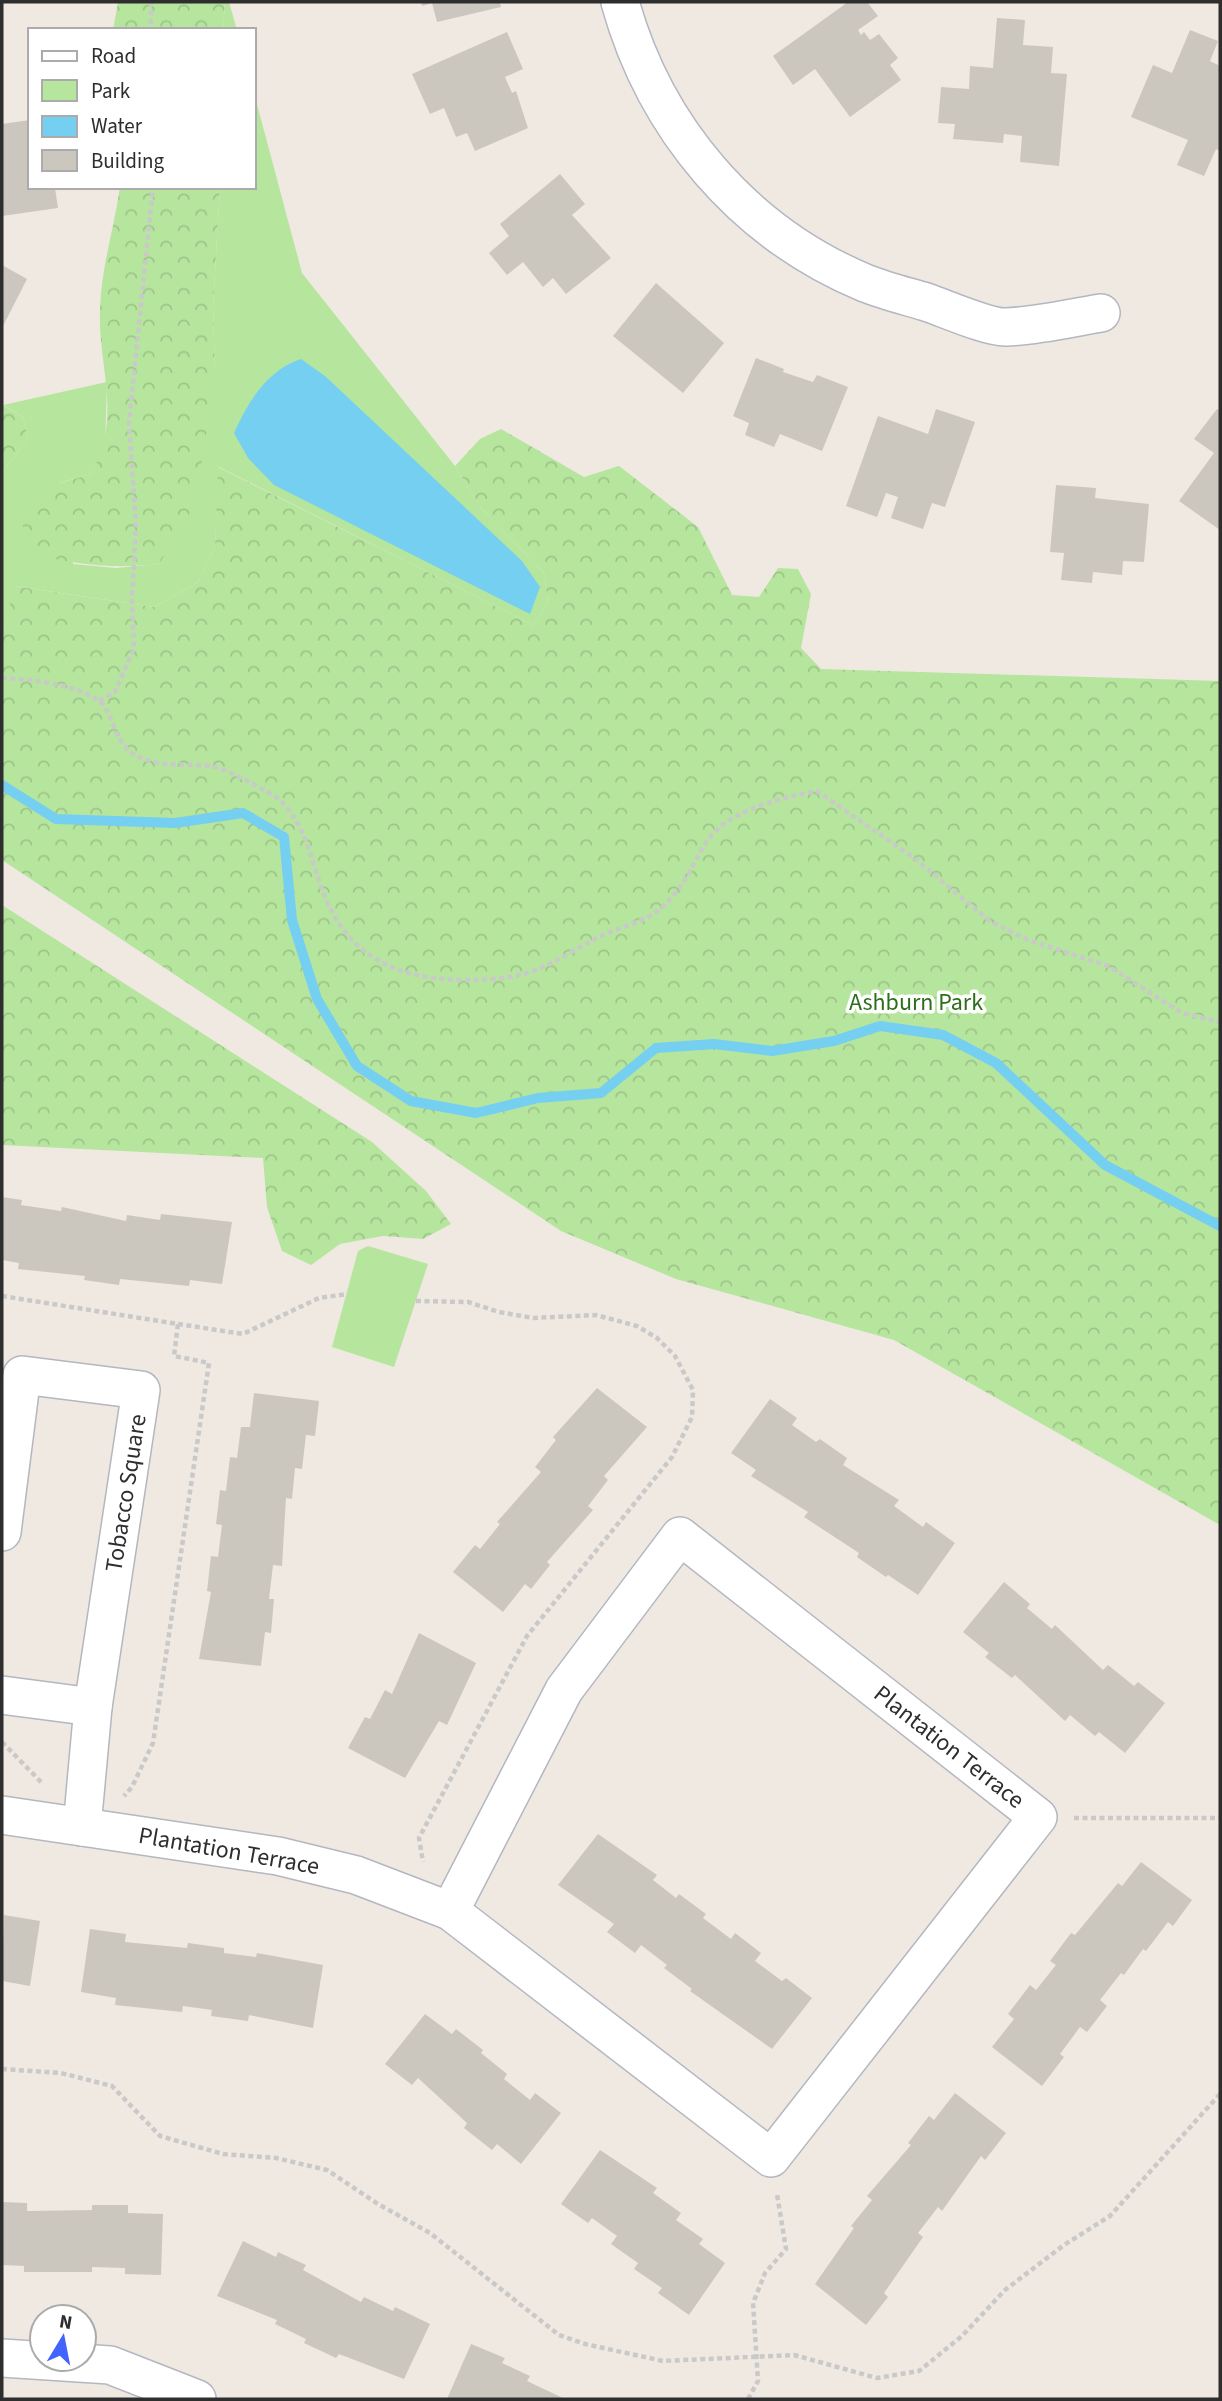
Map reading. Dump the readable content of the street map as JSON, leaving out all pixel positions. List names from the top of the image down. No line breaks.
{"streets":{"street":["Tobacco Square","Plantation Terrace"]},"crossings":[["Tobacco Square","Plantation Terrace"]],"parks":["Ashburn Park"],"legend":["Road","Park","Water","Building"],"north":"top"}
